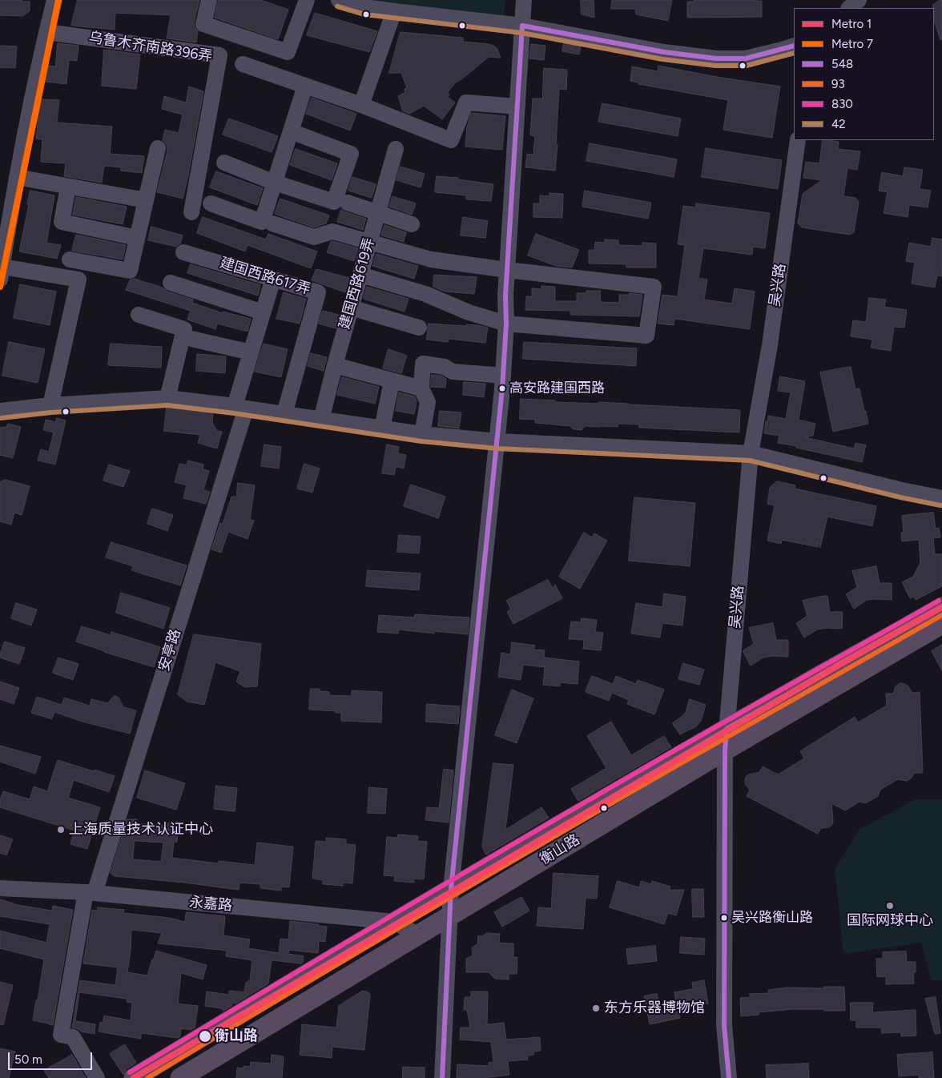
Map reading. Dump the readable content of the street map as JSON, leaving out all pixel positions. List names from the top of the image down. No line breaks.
{"streets":{"main road":["衡山路"],"street":["乌鲁木齐南路396弄","建国西路617弄","建国西路619弄","吴兴路","安亭路","永嘉路"]},"crossings":[["建国西路617弄","安亭路"],["吴兴路","衡山路"],["安亭路","永嘉路"],["衡山路","永嘉路"]],"places":["高安路建国西路","上海质量技术认证中心","国际网球中心","吴兴路衡山路","东方乐器博物馆","衡山路"],"lines":["metro line 7","transit line 42","transit line 548","transit line 830","metro line 1","transit line 93"],"legend":["Metro 1","Metro 7","548","93","830","42"],"scale_bar":"50 m"}
